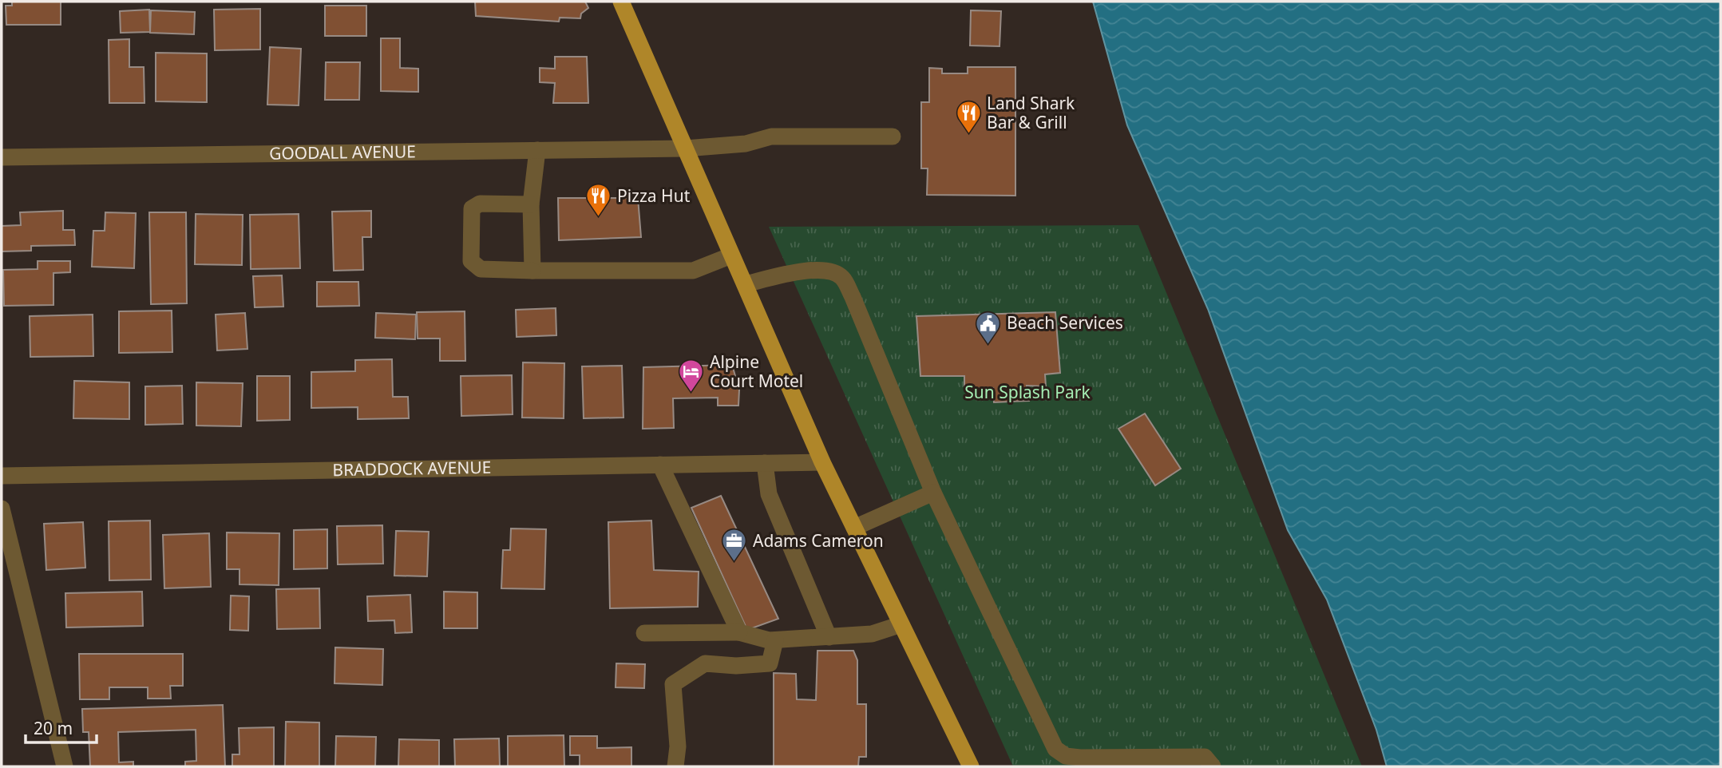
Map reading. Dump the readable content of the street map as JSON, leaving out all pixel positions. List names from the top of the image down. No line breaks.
{"streets":{"street":["GOODALL AVENUE","BRADDOCK AVENUE"]},"parks":["Sun Splash Park"],"places":{"restaurant":["Land Shark Bar & Grill","Pizza Hut"],"public building":["Beach Services"],"hotel":["Alpine Court Motel"],"office":["Adams Cameron"]},"scale_bar":"20 m"}
